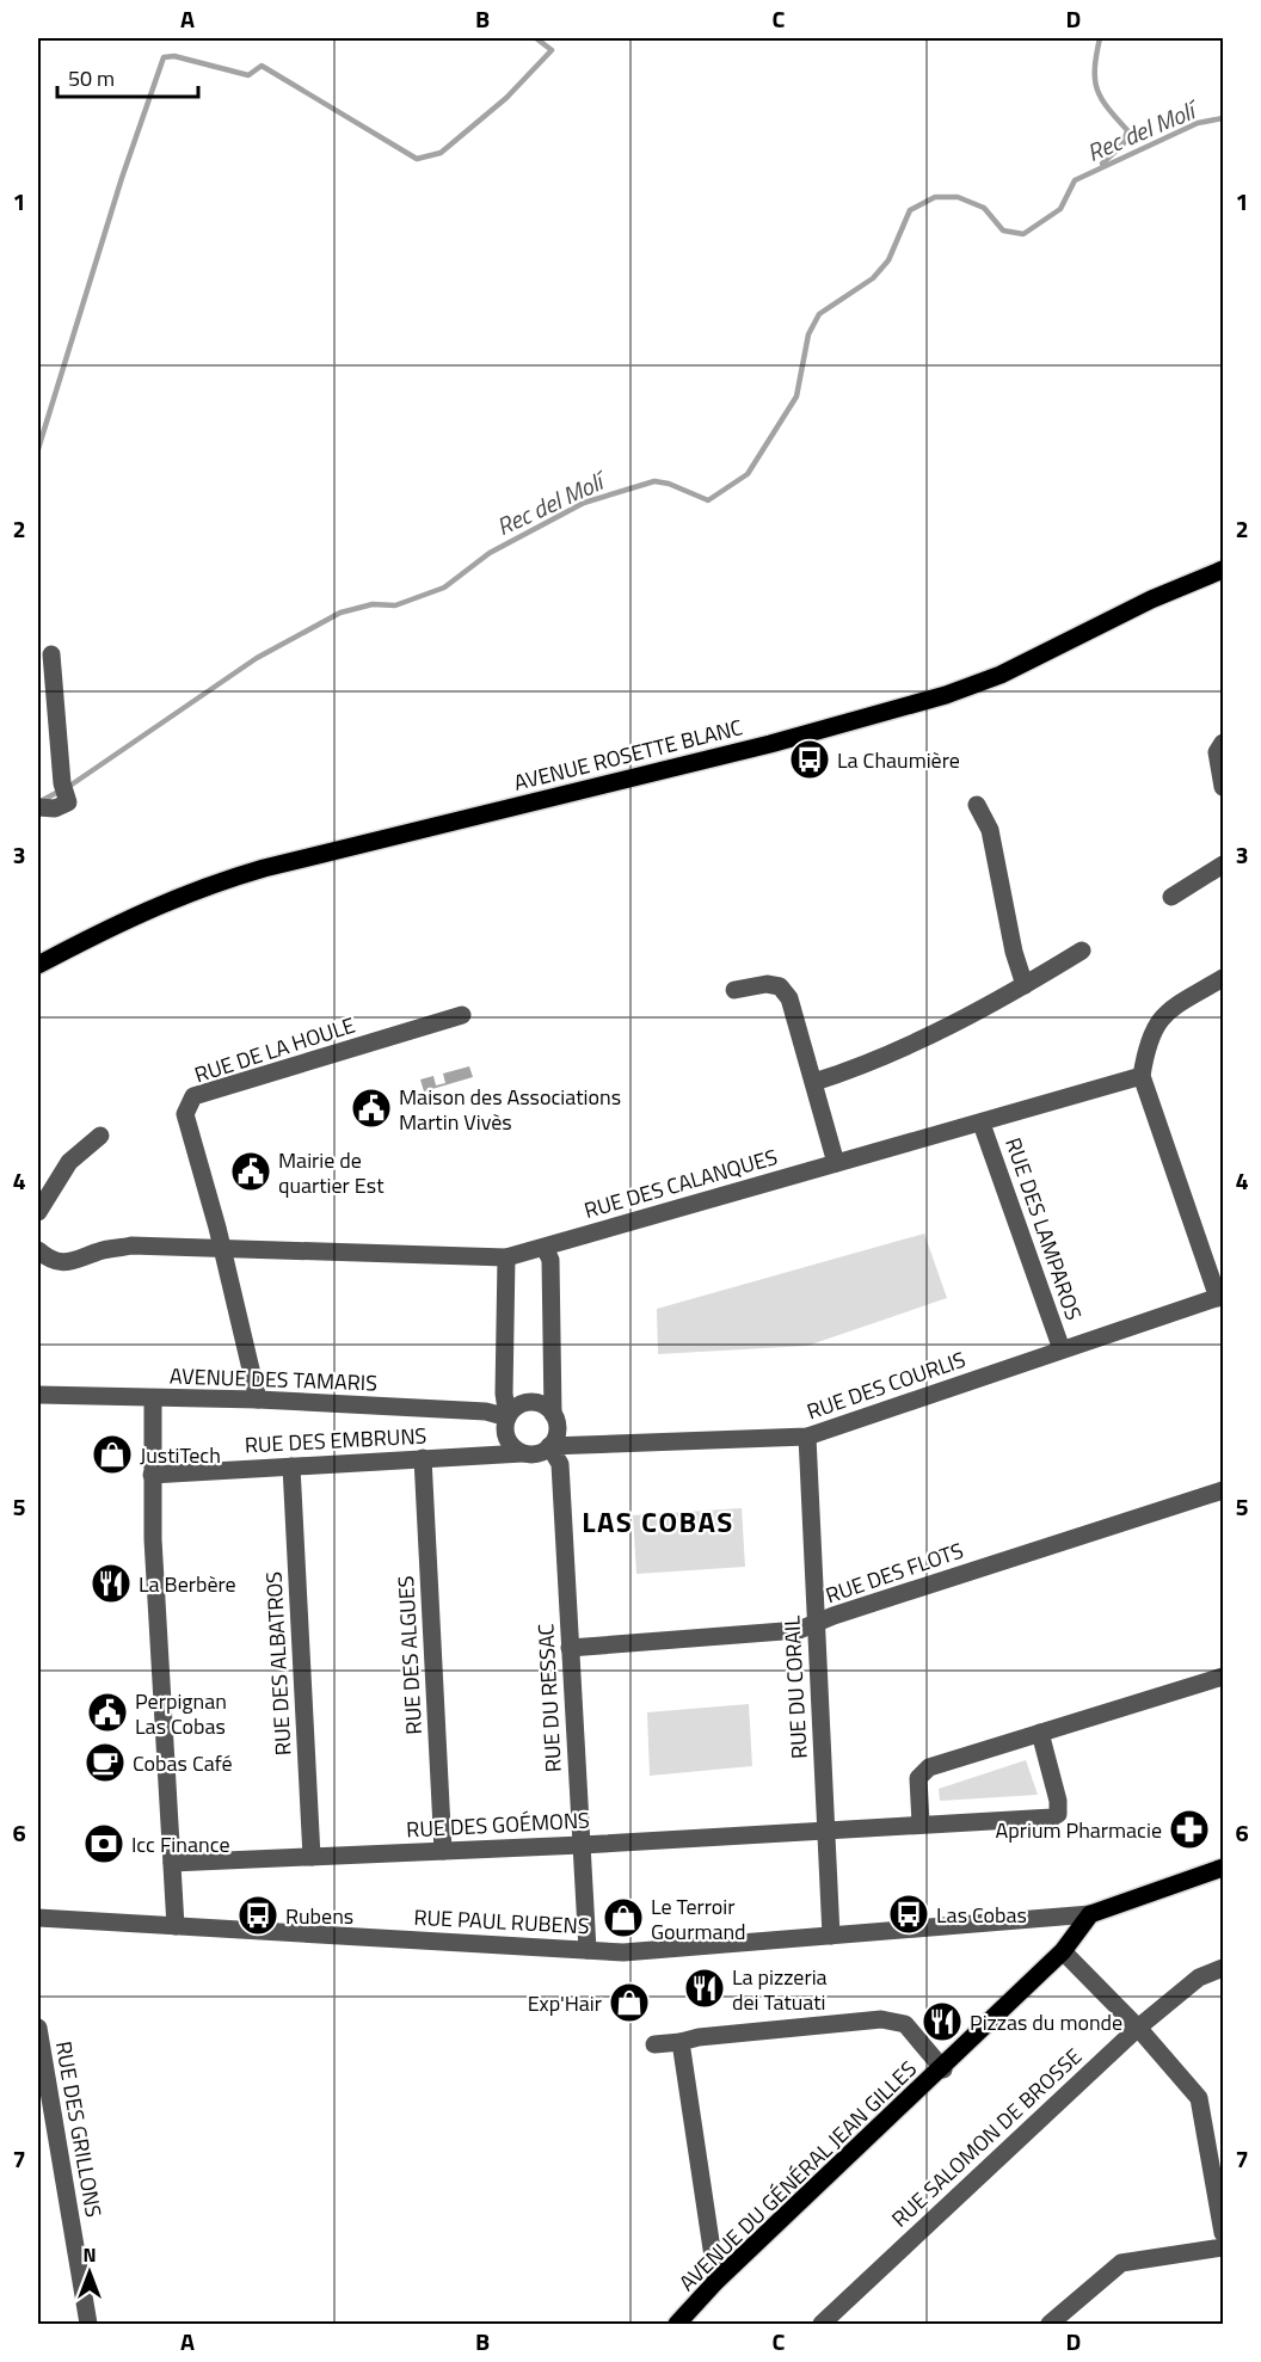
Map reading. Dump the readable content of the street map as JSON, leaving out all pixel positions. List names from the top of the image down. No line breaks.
{"streets":{"main road":["AVENUE ROSETTE BLANC","AVENUE DU GÉNÉRAL JEAN GILLES"],"street":["RUE DE LA HOULE","RUE DES CALANQUES","RUE DES LAMPAROS","AVENUE DES TAMARIS","RUE DES COURLIS","RUE DES EMBRUNS","RUE DES FLOTS","RUE DES ALGUES","RUE DES ALBATROS","RUE DU CORAIL","RUE DU RESSAC","RUE DES GOÉMONS","RUE PAUL RUBENS","RUE DES GRILLONS","RUE SALOMON DE BROSSE"]},"crossings":[["RUE DE LA HOULE","RUE DES CALANQUES"],["RUE DE LA HOULE","AVENUE DES TAMARIS"],["RUE DES CALANQUES","RUE DES LAMPAROS"],["RUE DES LAMPAROS","RUE DES COURLIS"],["AVENUE DES TAMARIS","RUE DES COURLIS"],["AVENUE DES TAMARIS","RUE DES EMBRUNS"],["AVENUE DES TAMARIS","RUE DU RESSAC"],["RUE DES COURLIS","RUE DES EMBRUNS"],["RUE DES COURLIS","RUE DU CORAIL"],["RUE DES COURLIS","RUE DU RESSAC"],["RUE DES EMBRUNS","RUE DES ALGUES"],["RUE DES EMBRUNS","RUE DES ALBATROS"],["RUE DES EMBRUNS","RUE DU RESSAC"],["RUE DES FLOTS","RUE DU CORAIL"],["RUE DES FLOTS","RUE DU RESSAC"],["RUE DES ALGUES","RUE DES GOÉMONS"],["RUE DES ALBATROS","RUE DES GOÉMONS"],["RUE DU CORAIL","RUE DES GOÉMONS"],["RUE DU CORAIL","RUE PAUL RUBENS"],["RUE DU RESSAC","RUE DES GOÉMONS"],["RUE DU RESSAC","RUE PAUL RUBENS"],["RUE PAUL RUBENS","AVENUE DU GÉNÉRAL JEAN GILLES"]],"districts":["LAS COBAS"],"water":["Rec del Molí"],"places":{"bus stop":["La Chaumière","Las Cobas","Rubens"],"public building":["Maison des Associations Martin Vivès","Mairie de quartier Est","Perpignan Las Cobas"],"shop":["JustiTech","Le Terroir Gourmand","Exp'Hair"],"restaurant":["La Berbère","La pizzeria dei Tatuati","Pizzas du monde"],"cafe":["Cobas Café"],"pharmacy":["Aprium Pharmacie"],"bank":["Icc Finance"]},"scale_bar":"50 m","north":"top","grid":{"columns":["A","B","C","D"],"rows":["1","2","3","4","5","6","7"]}}
